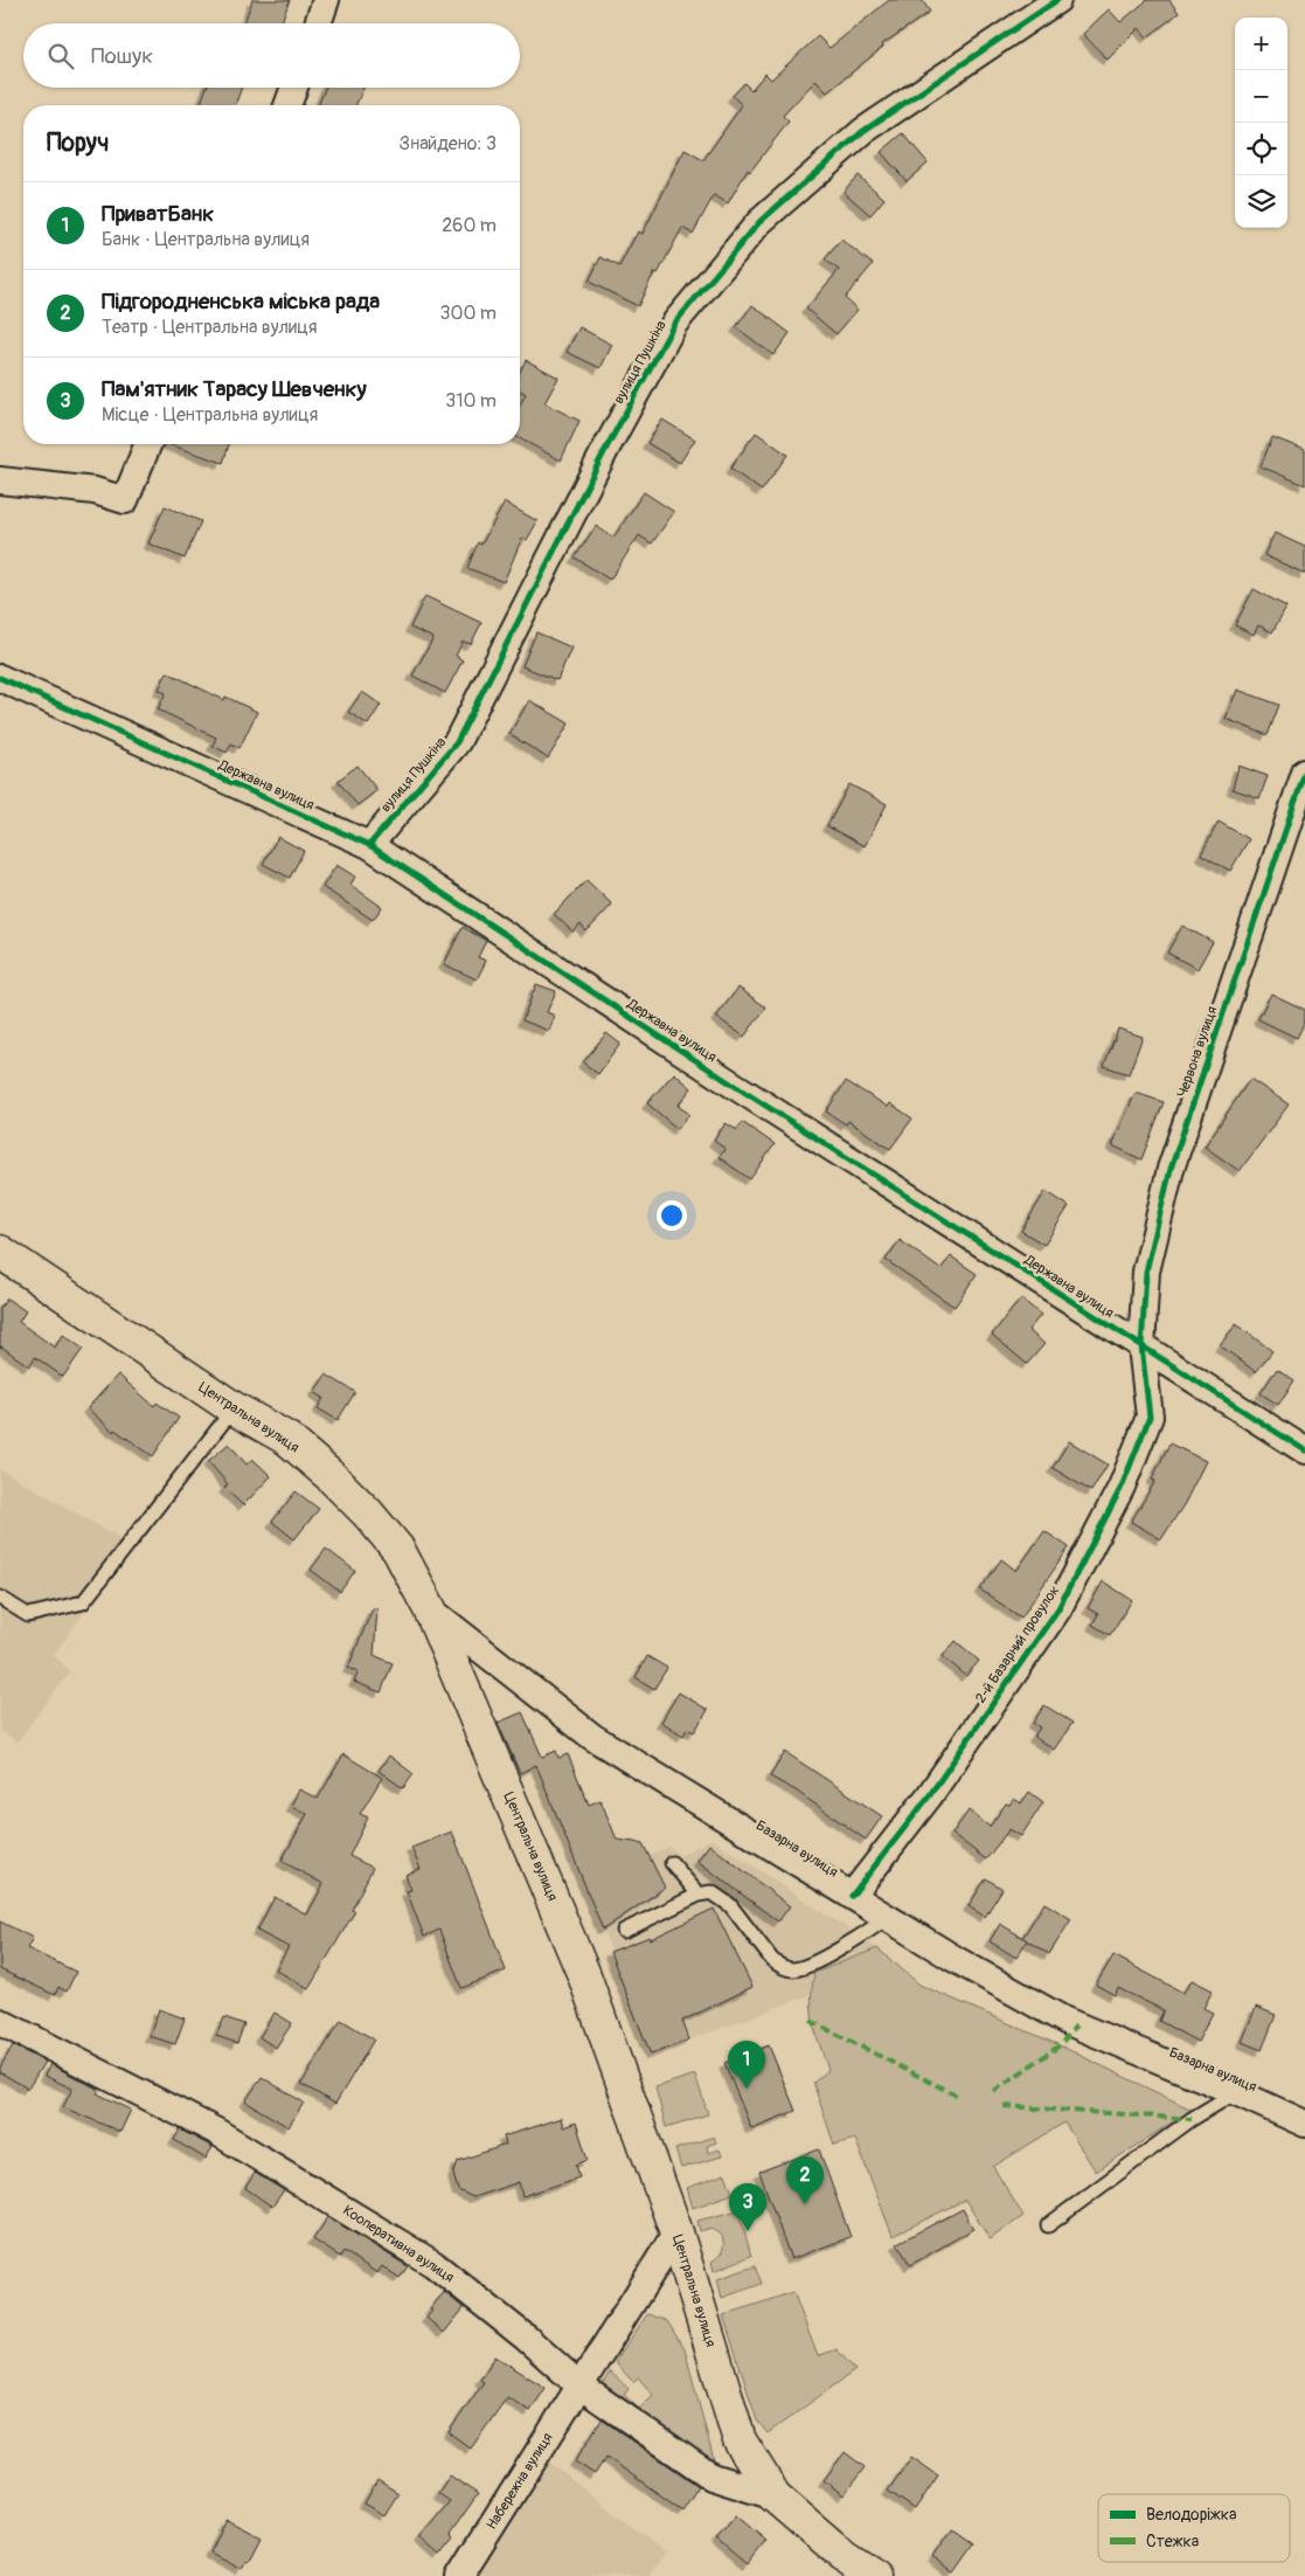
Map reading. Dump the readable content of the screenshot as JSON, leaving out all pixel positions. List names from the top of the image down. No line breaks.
{"streets":{"main road":["Центральна вулиця"],"street":["вулиця Пушкіна","Державна вулиця","Червона вулиця","2-й Базарний провулок","Базарна вулиця","Кооперативна вулиця","Набережна вулиця"]},"crossings":[["вулиця Пушкіна","Державна вулиця"],["Державна вулиця","Червона вулиця"],["Державна вулиця","2-й Базарний провулок"],["Червона вулиця","2-й Базарний провулок"],["Центральна вулиця","Базарна вулиця"],["Центральна вулиця","Кооперативна вулиця"],["Центральна вулиця","Набережна вулиця"],["2-й Базарний провулок","Базарна вулиця"],["Кооперативна вулиця","Набережна вулиця"]],"legend":["Велодоріжка","Стежка"],"page":{"map_buttons":["+","−"],"search":"Пошук","heading":["Поруч","Знайдено: 3"],"list":[{"mark":"1","name":"ПриватБанк","note":"Банк · Центральна вулиця","value":"260 m"},{"mark":"2","name":"Підгородненська міська рада","note":"Театр · Центральна вулиця","value":"300 m"},{"mark":"3","name":"Пам'ятник Тарасу Шевченку","note":"Місце · Центральна вулиця","value":"310 m"}],"pins":["1","2","3"]}}
